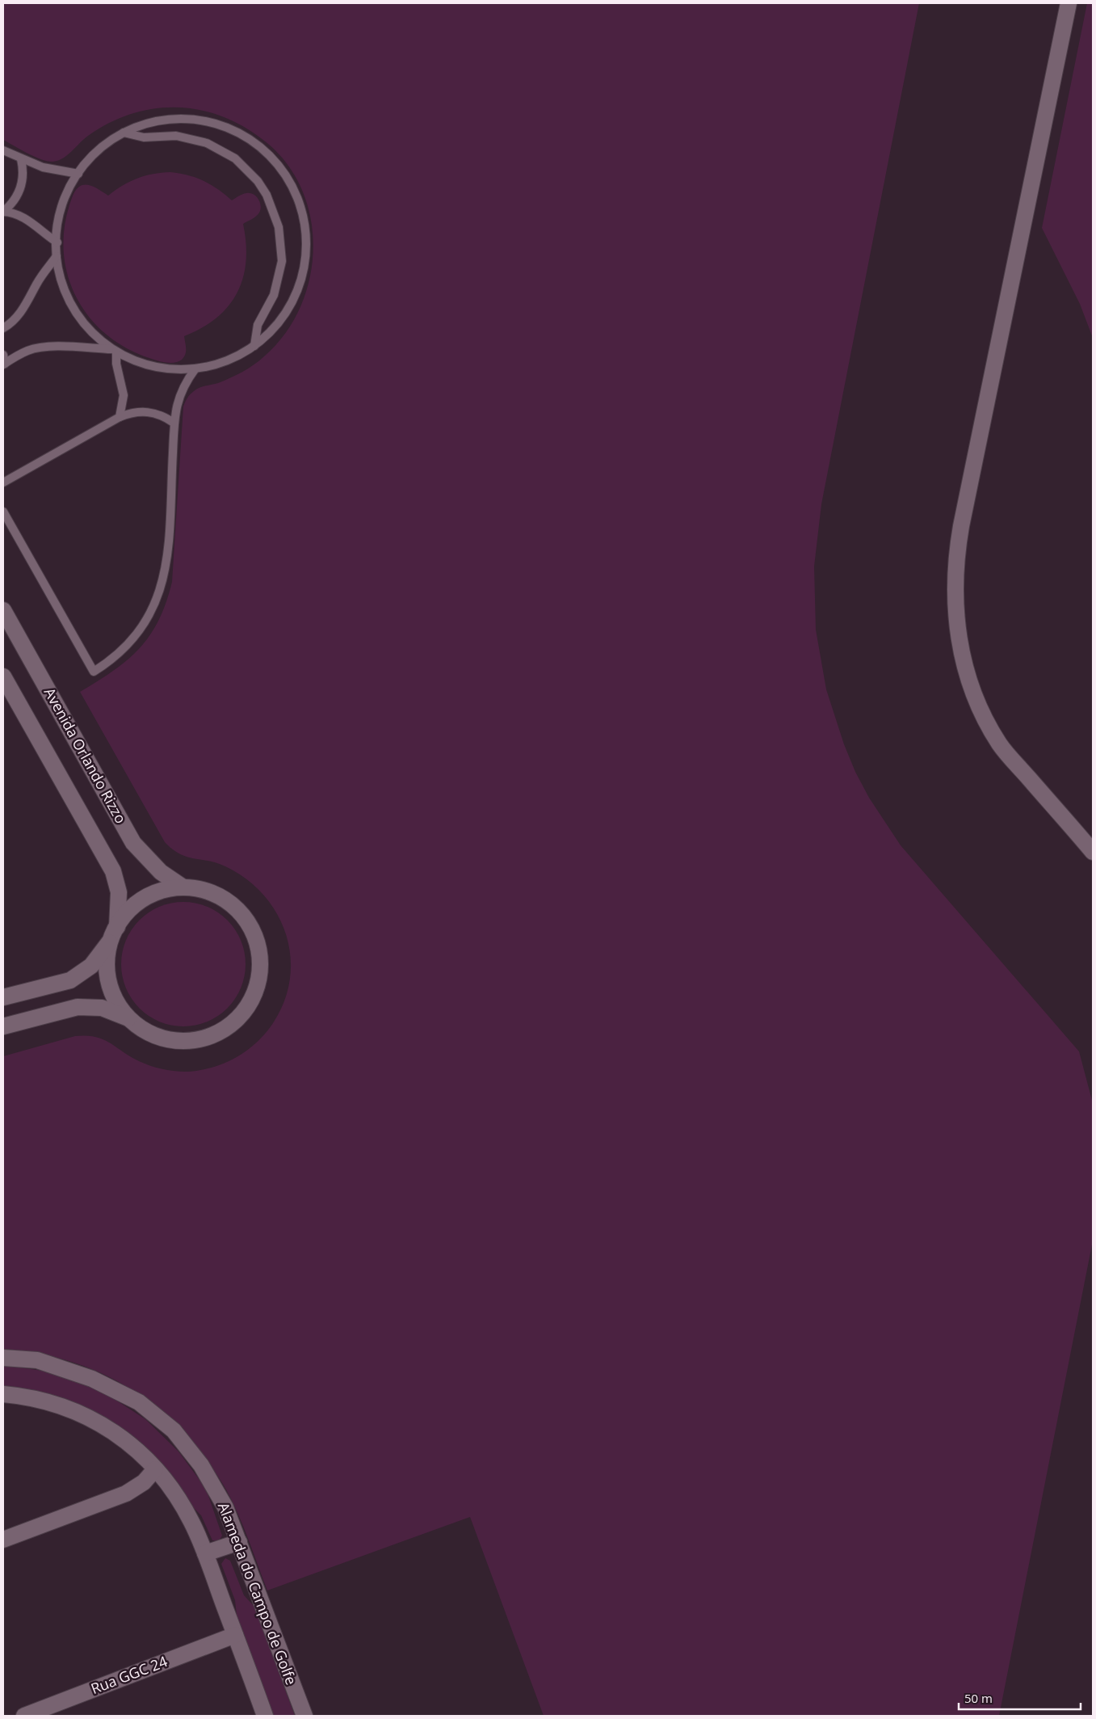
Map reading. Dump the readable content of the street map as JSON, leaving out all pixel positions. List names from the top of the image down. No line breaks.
{"streets":{"street":["Avenida Orlando Rizzo","Alameda do Campo de Golfe","Rua GGC 24"]},"scale_bar":"50 m"}
